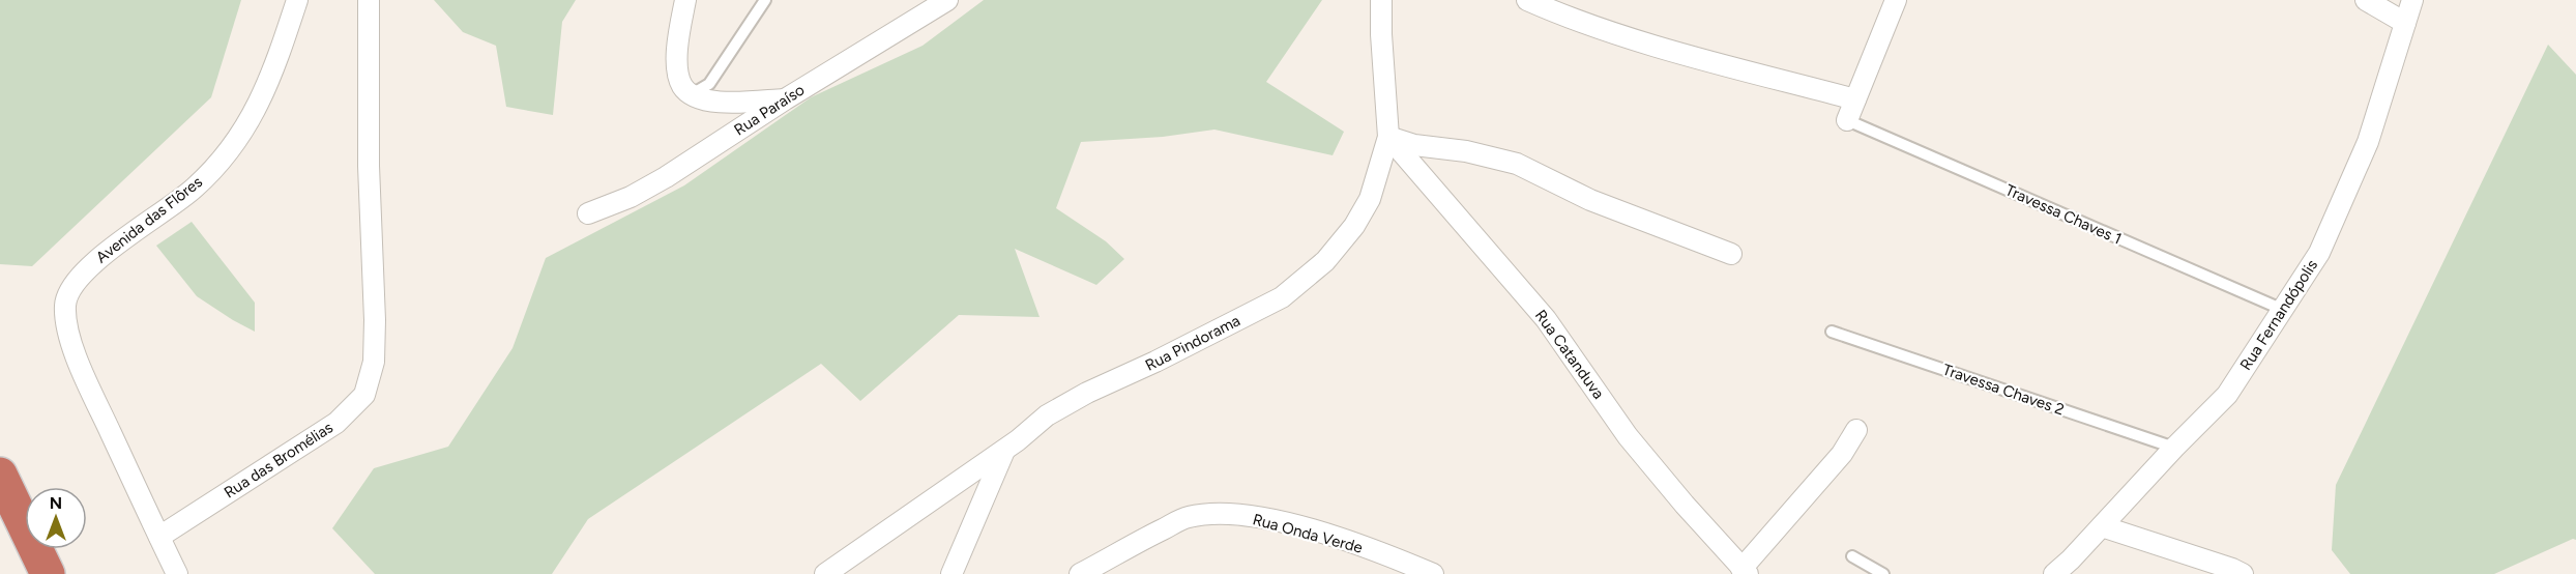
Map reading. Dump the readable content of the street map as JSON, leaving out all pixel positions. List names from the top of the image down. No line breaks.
{"streets":{"street":["Rua Paraíso","Avenida das Flôres","Rua Fernandópolis","Rua Pindorama","Rua Catanduva","Rua das Bromélias","Rua Onda Verde"],"lane":["Travessa Chaves 1","Travessa Chaves 2"]},"crossings":[["Travessa Chaves 1","Rua Fernandópolis"],["Avenida das Flôres","Rua das Bromélias"],["Rua Fernandópolis","Travessa Chaves 2"],["Rua Pindorama","Rua Catanduva"]],"north":"top"}
